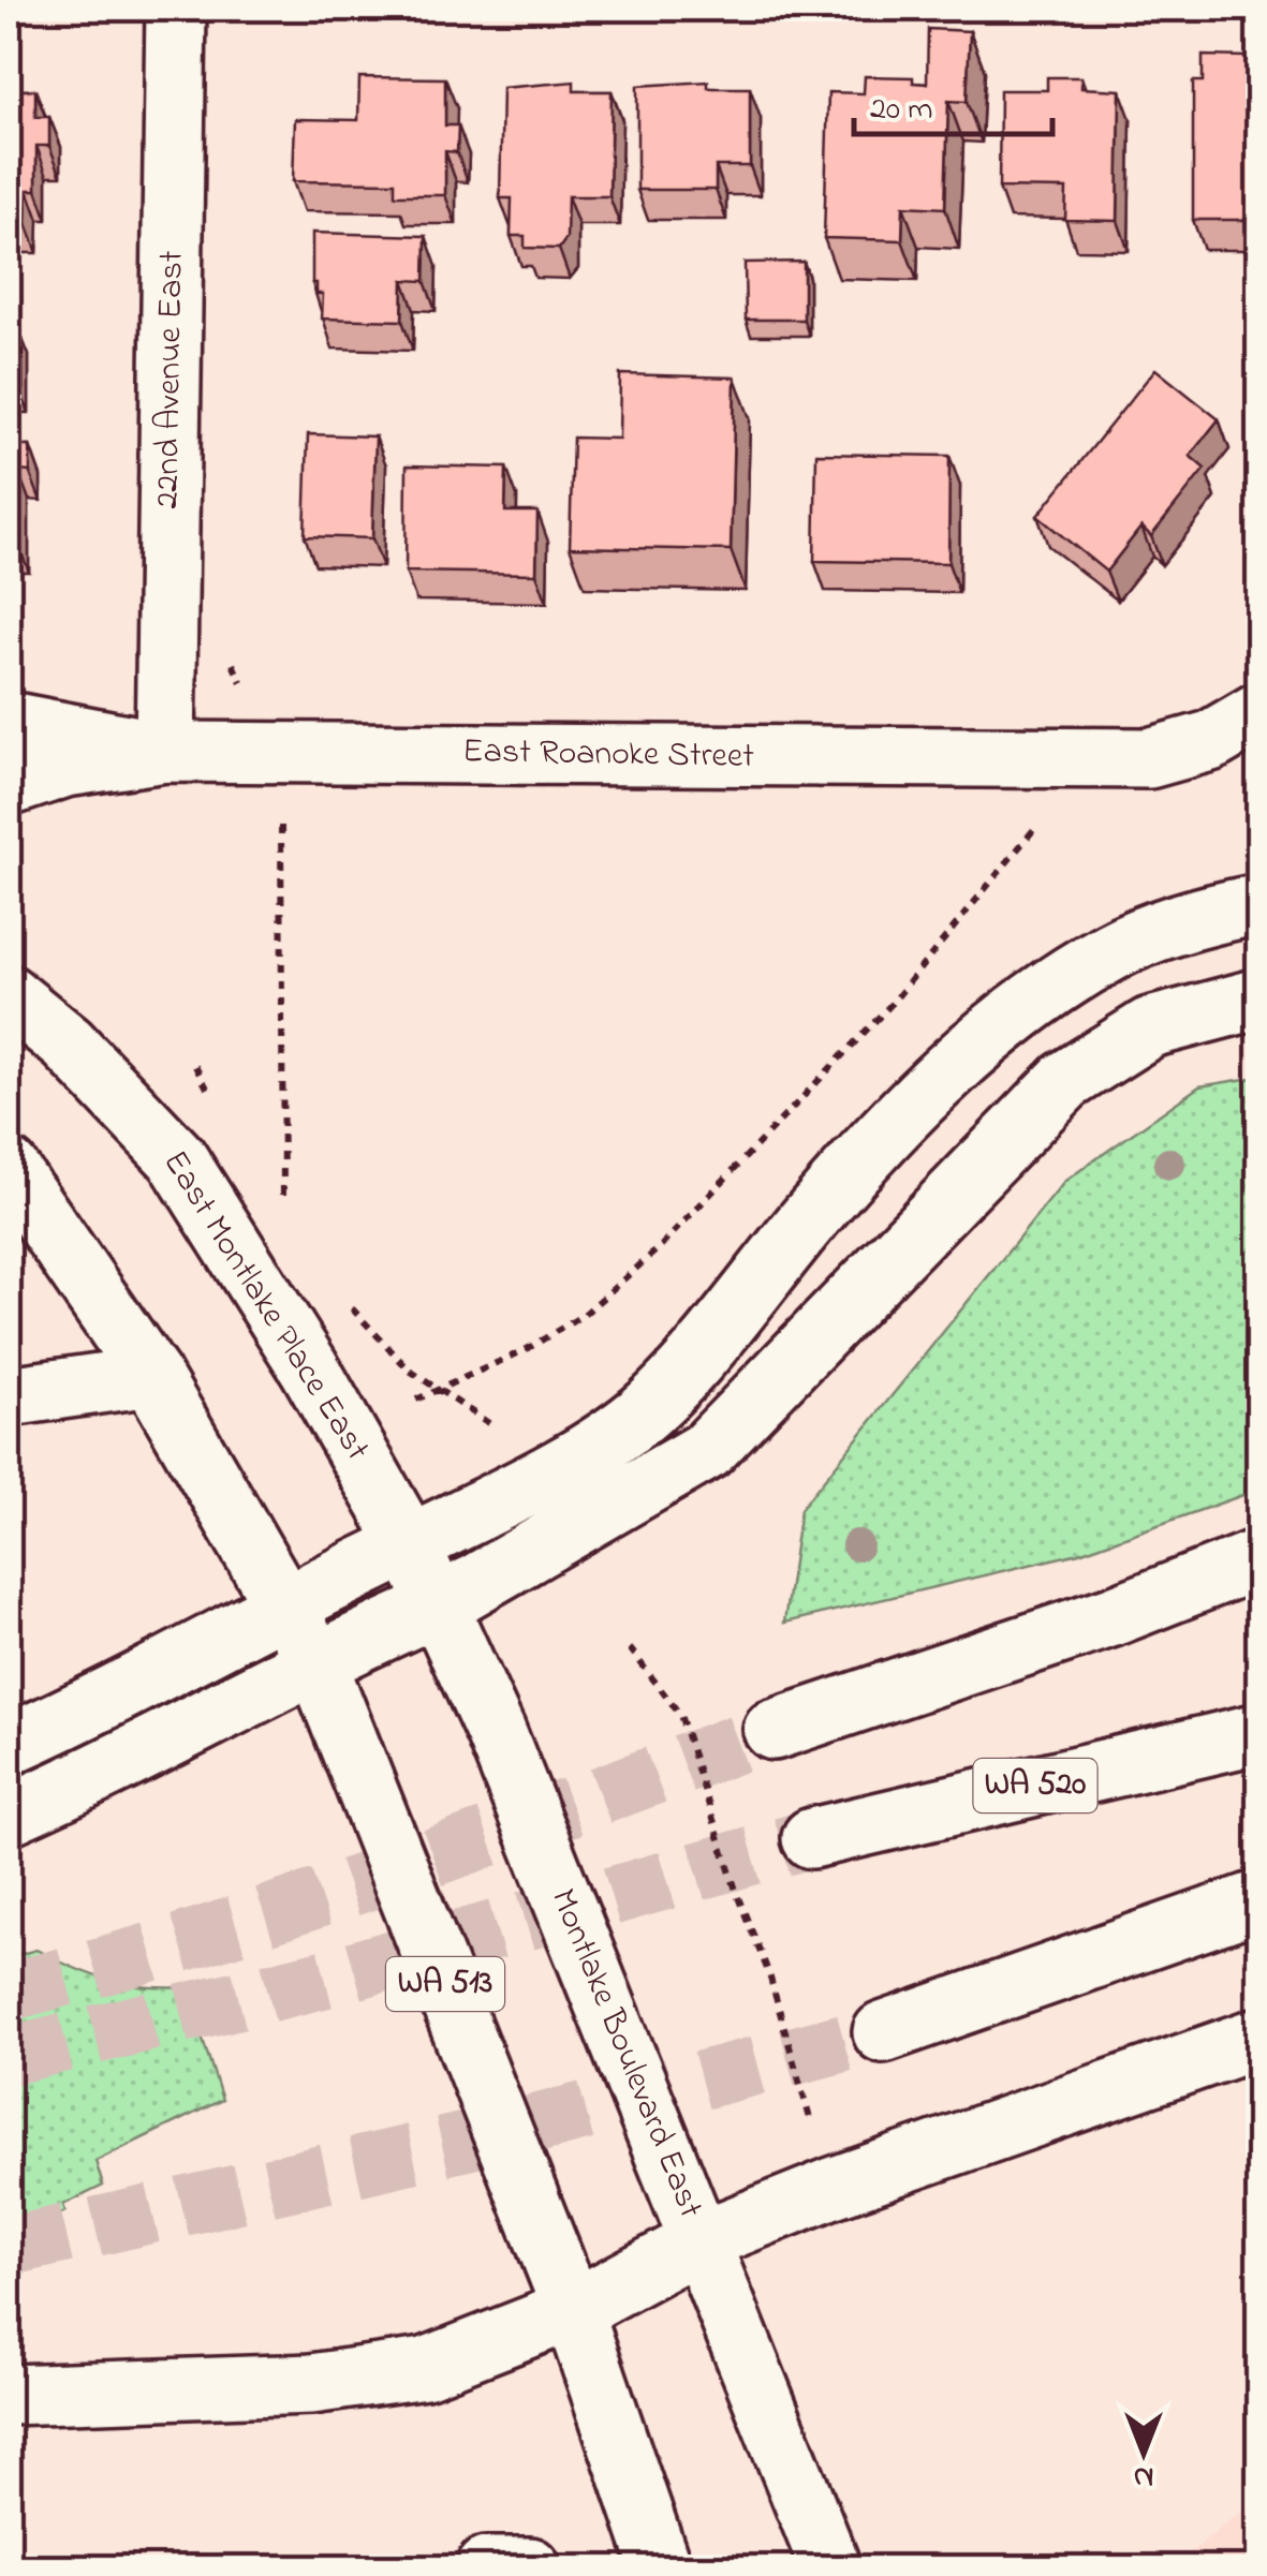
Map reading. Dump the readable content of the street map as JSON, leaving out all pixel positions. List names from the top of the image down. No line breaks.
{"streets":{"main road":["22nd Avenue East","East Roanoke Street","East Montlake Place East","WA 520","WA 513","Montlake Boulevard East"]},"crossings":[["22nd Avenue East","East Roanoke Street"],["East Montlake Place East","Montlake Boulevard East"]],"scale_bar":"20 m","north":"bottom"}
